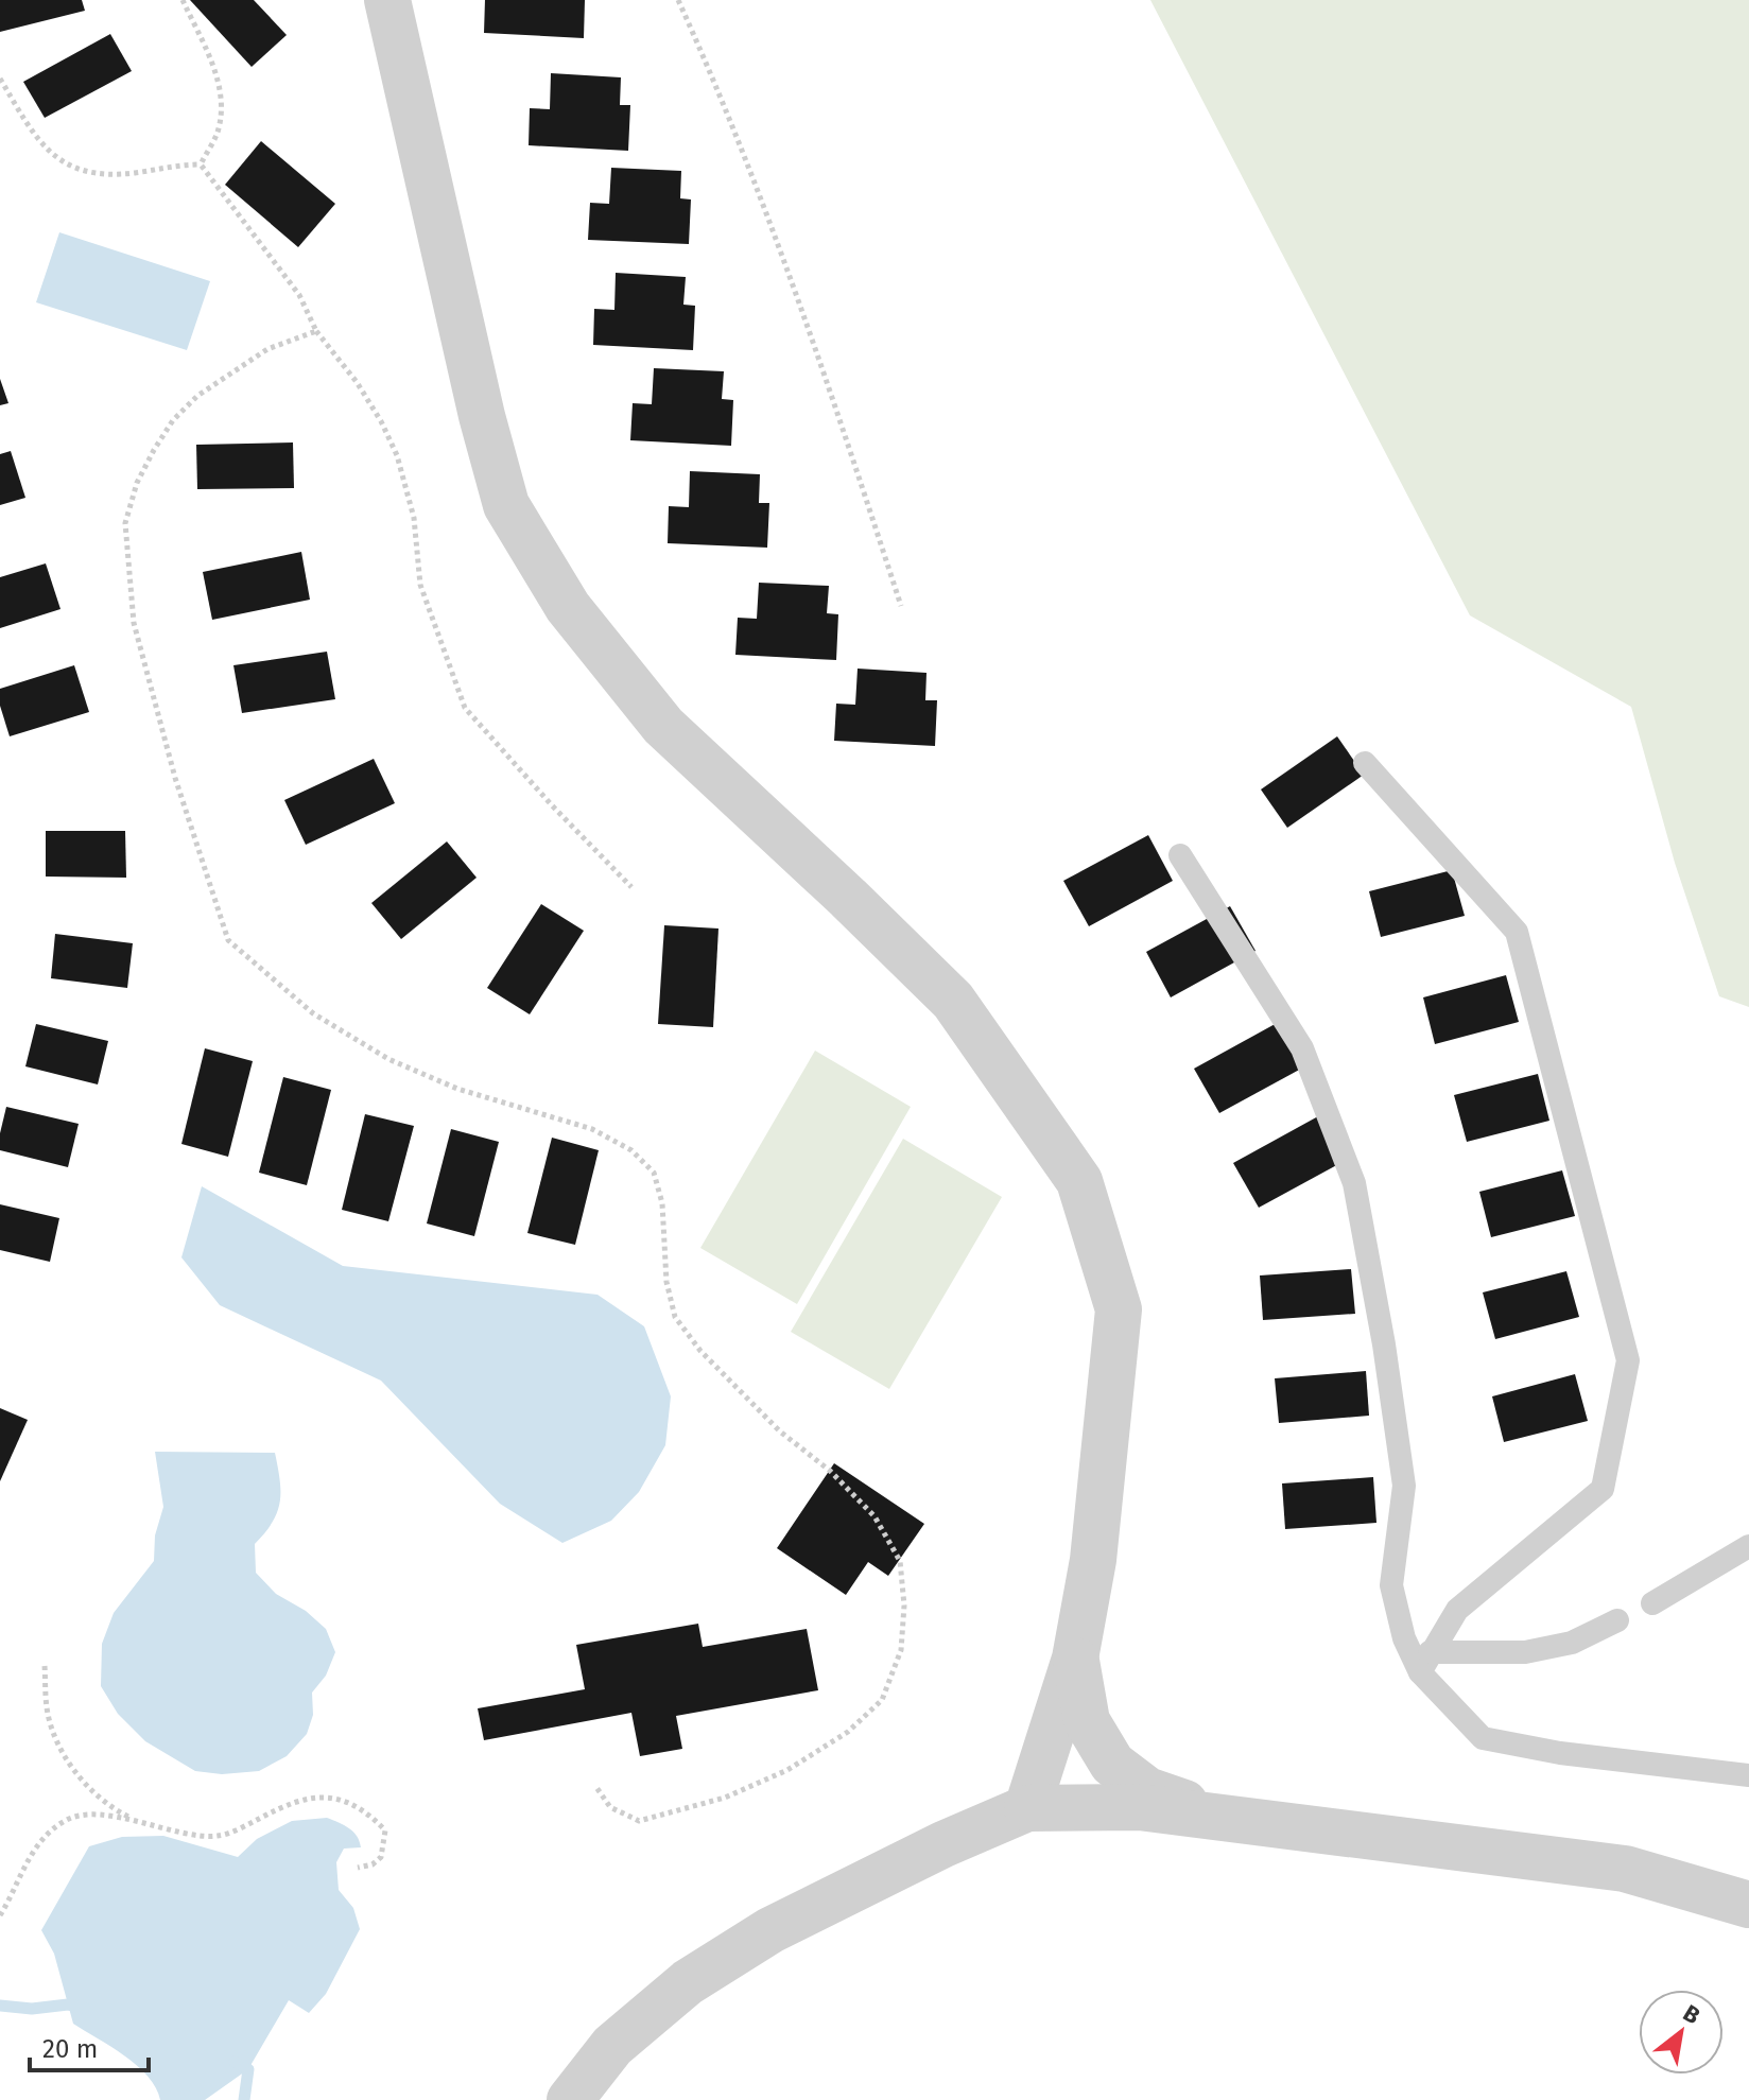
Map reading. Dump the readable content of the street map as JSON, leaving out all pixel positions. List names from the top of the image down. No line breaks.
{"scale_bar":"20 m","north":"top right"}
